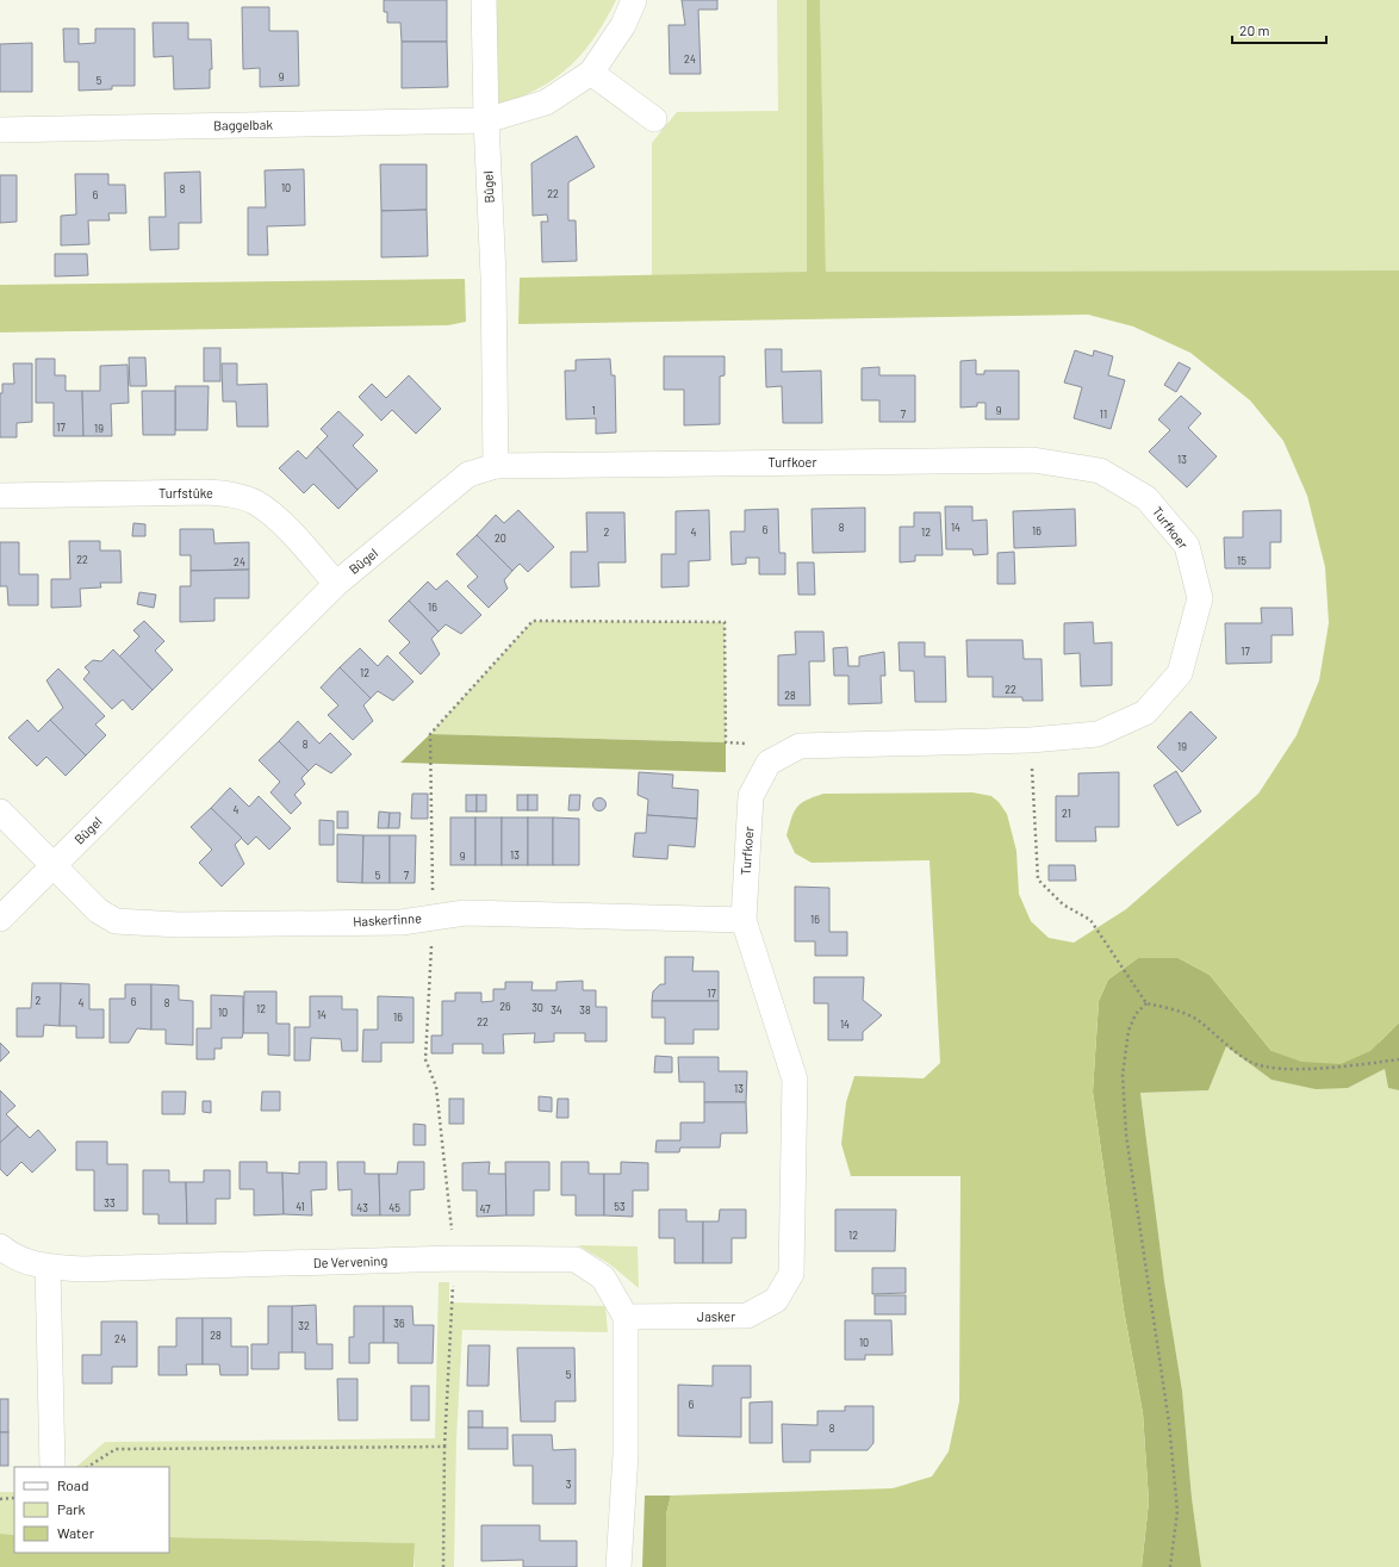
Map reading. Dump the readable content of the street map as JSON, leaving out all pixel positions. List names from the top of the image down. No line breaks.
{"streets":{"street":["Baggelbak","Bûgel","Turfkoer","Turfstûke","Haskerfinne","De Vervening","Jasker"]},"crossings":[["Baggelbak","Bûgel"],["Bûgel","Turfkoer"],["Bûgel","Turfstûke"],["Bûgel","Haskerfinne"],["Turfkoer","Haskerfinne"],["Turfkoer","Jasker"],["Haskerfinne","Jasker"],["De Vervening","Jasker"]],"house_numbers":["24","9","5","10","8","22","6","1","9","7","11","17","19","13","8","14","6","16","2","4","12","20","22","15","24","16","17","12","22","28","8","19","4","21","13","9","5","7","16","17","2","6","4","8","26","30","12","34","38","10","14","16","22","14","13","33","41","53","43","45","47","12","36","32","28","24","10","5","6","8","3"],"legend":["Road","Park","Water"],"scale_bar":"20 m"}
